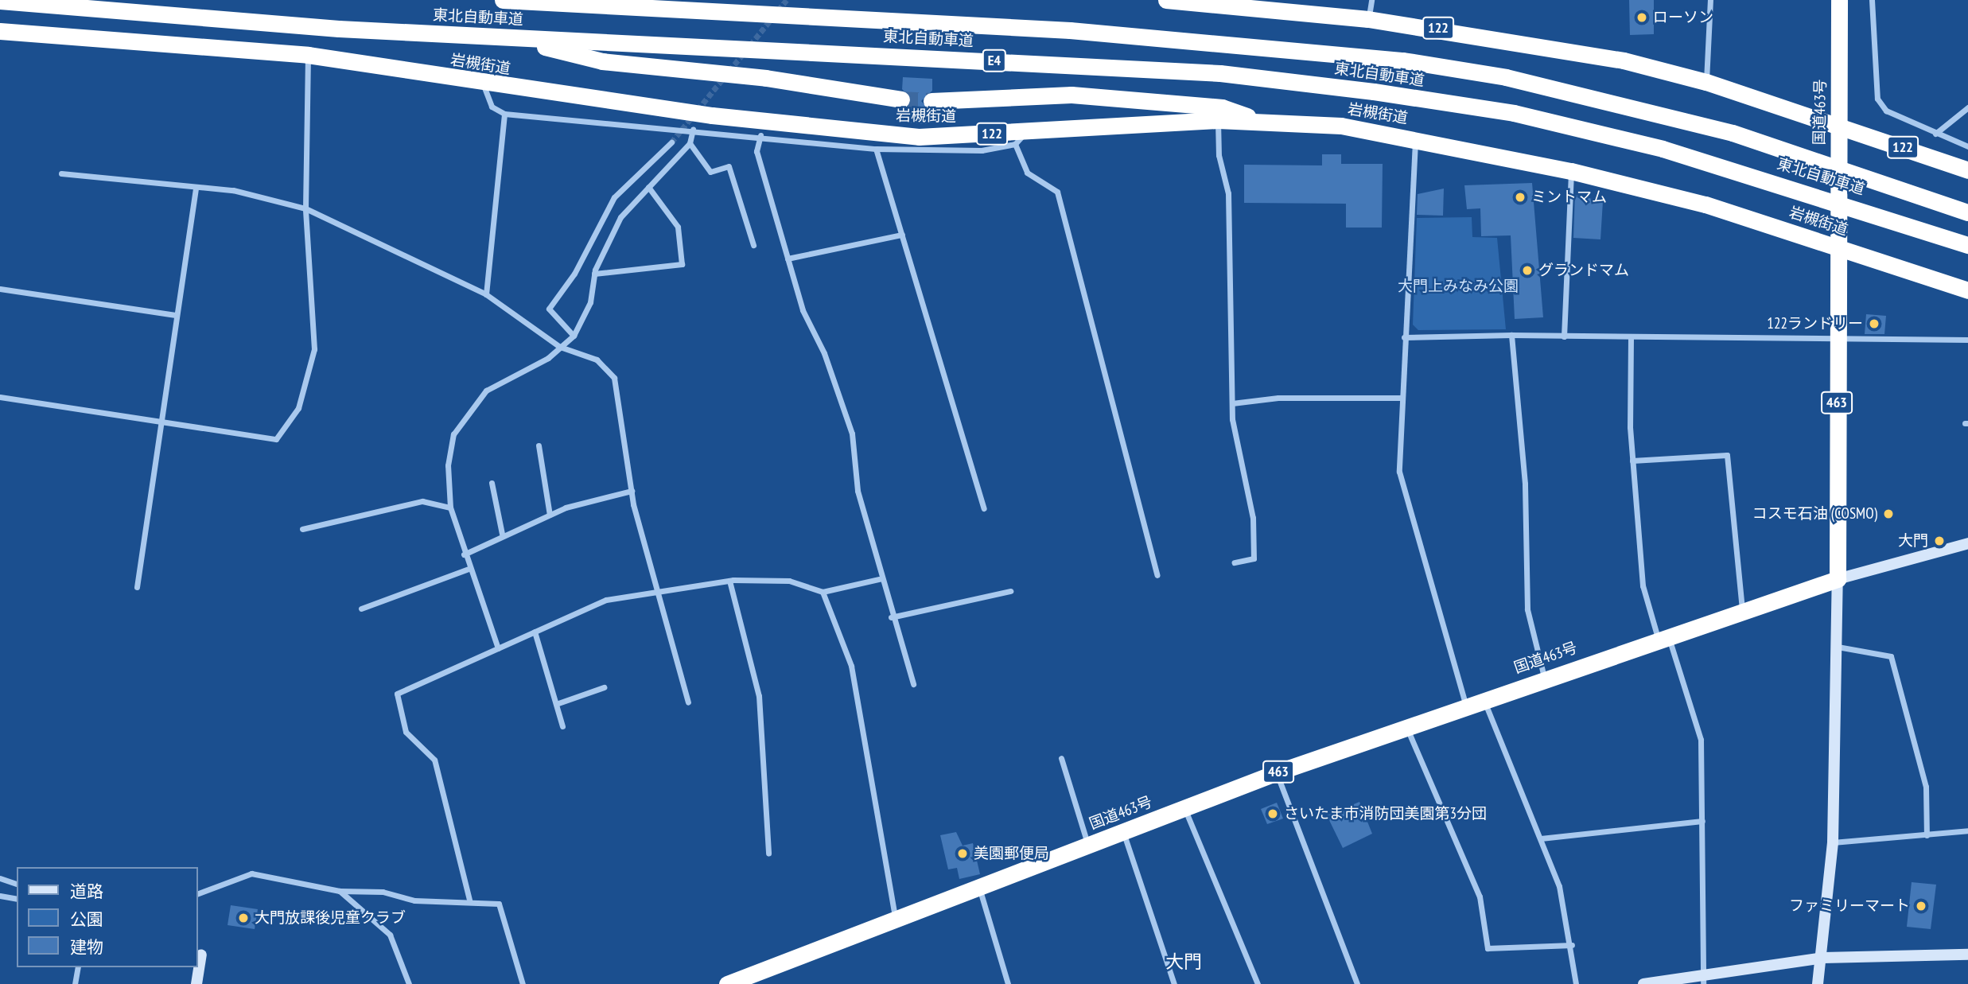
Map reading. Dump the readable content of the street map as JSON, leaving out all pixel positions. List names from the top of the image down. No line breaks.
{"streets":{"highway":["東北自動車道","122","E4","岩槻街道","国道463号","463"]},"crossings":[["122","国道463号"],["岩槻街道","国道463号"]],"districts":["大門"],"parks":["大門上みなみ公園"],"places":["ローソン","ミントマム","グランドマム","122ランドリー","コスモ石油 (COSMO)","大門","さいたま市消防団美園第3分団","美園郵便局","ファミリーマート","大門放課後児童クラブ"],"legend":["道路","公園","建物"]}
